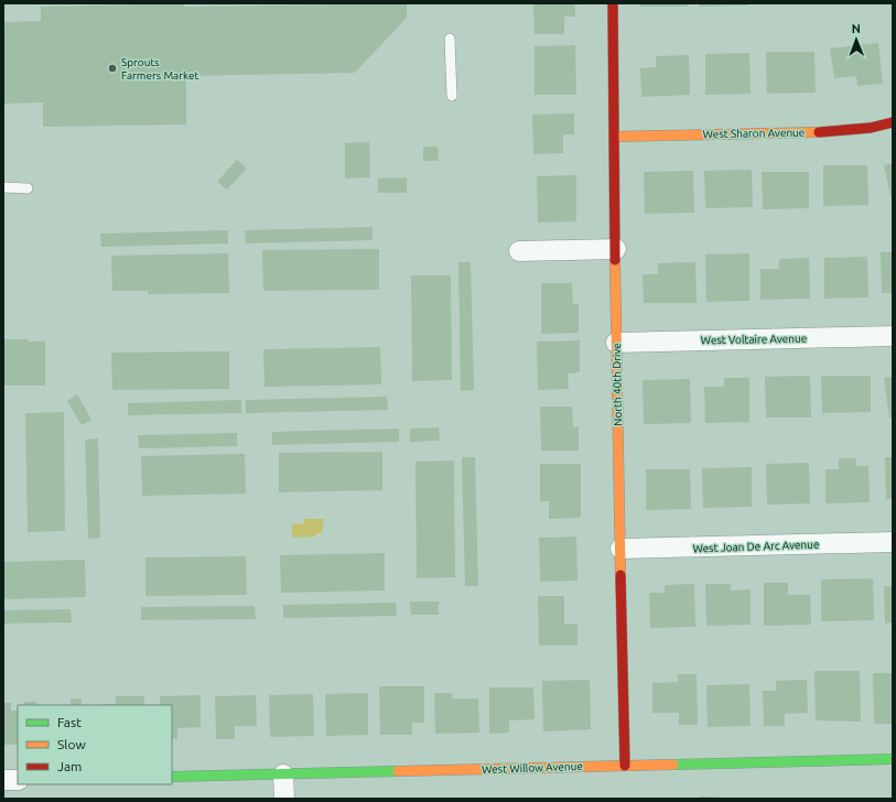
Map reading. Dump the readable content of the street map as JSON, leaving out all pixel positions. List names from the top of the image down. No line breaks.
{"streets":{"street":["West Sharon Avenue","West Voltaire Avenue","North 40th Drive","West Joan De Arc Avenue","West Willow Avenue"]},"crossings":[["West Sharon Avenue","North 40th Drive"],["West Voltaire Avenue","North 40th Drive"],["North 40th Drive","West Joan De Arc Avenue"],["North 40th Drive","West Willow Avenue"]],"places":["Sprouts Farmers Market"],"legend":["Fast","Slow","Jam"],"north":"top"}
